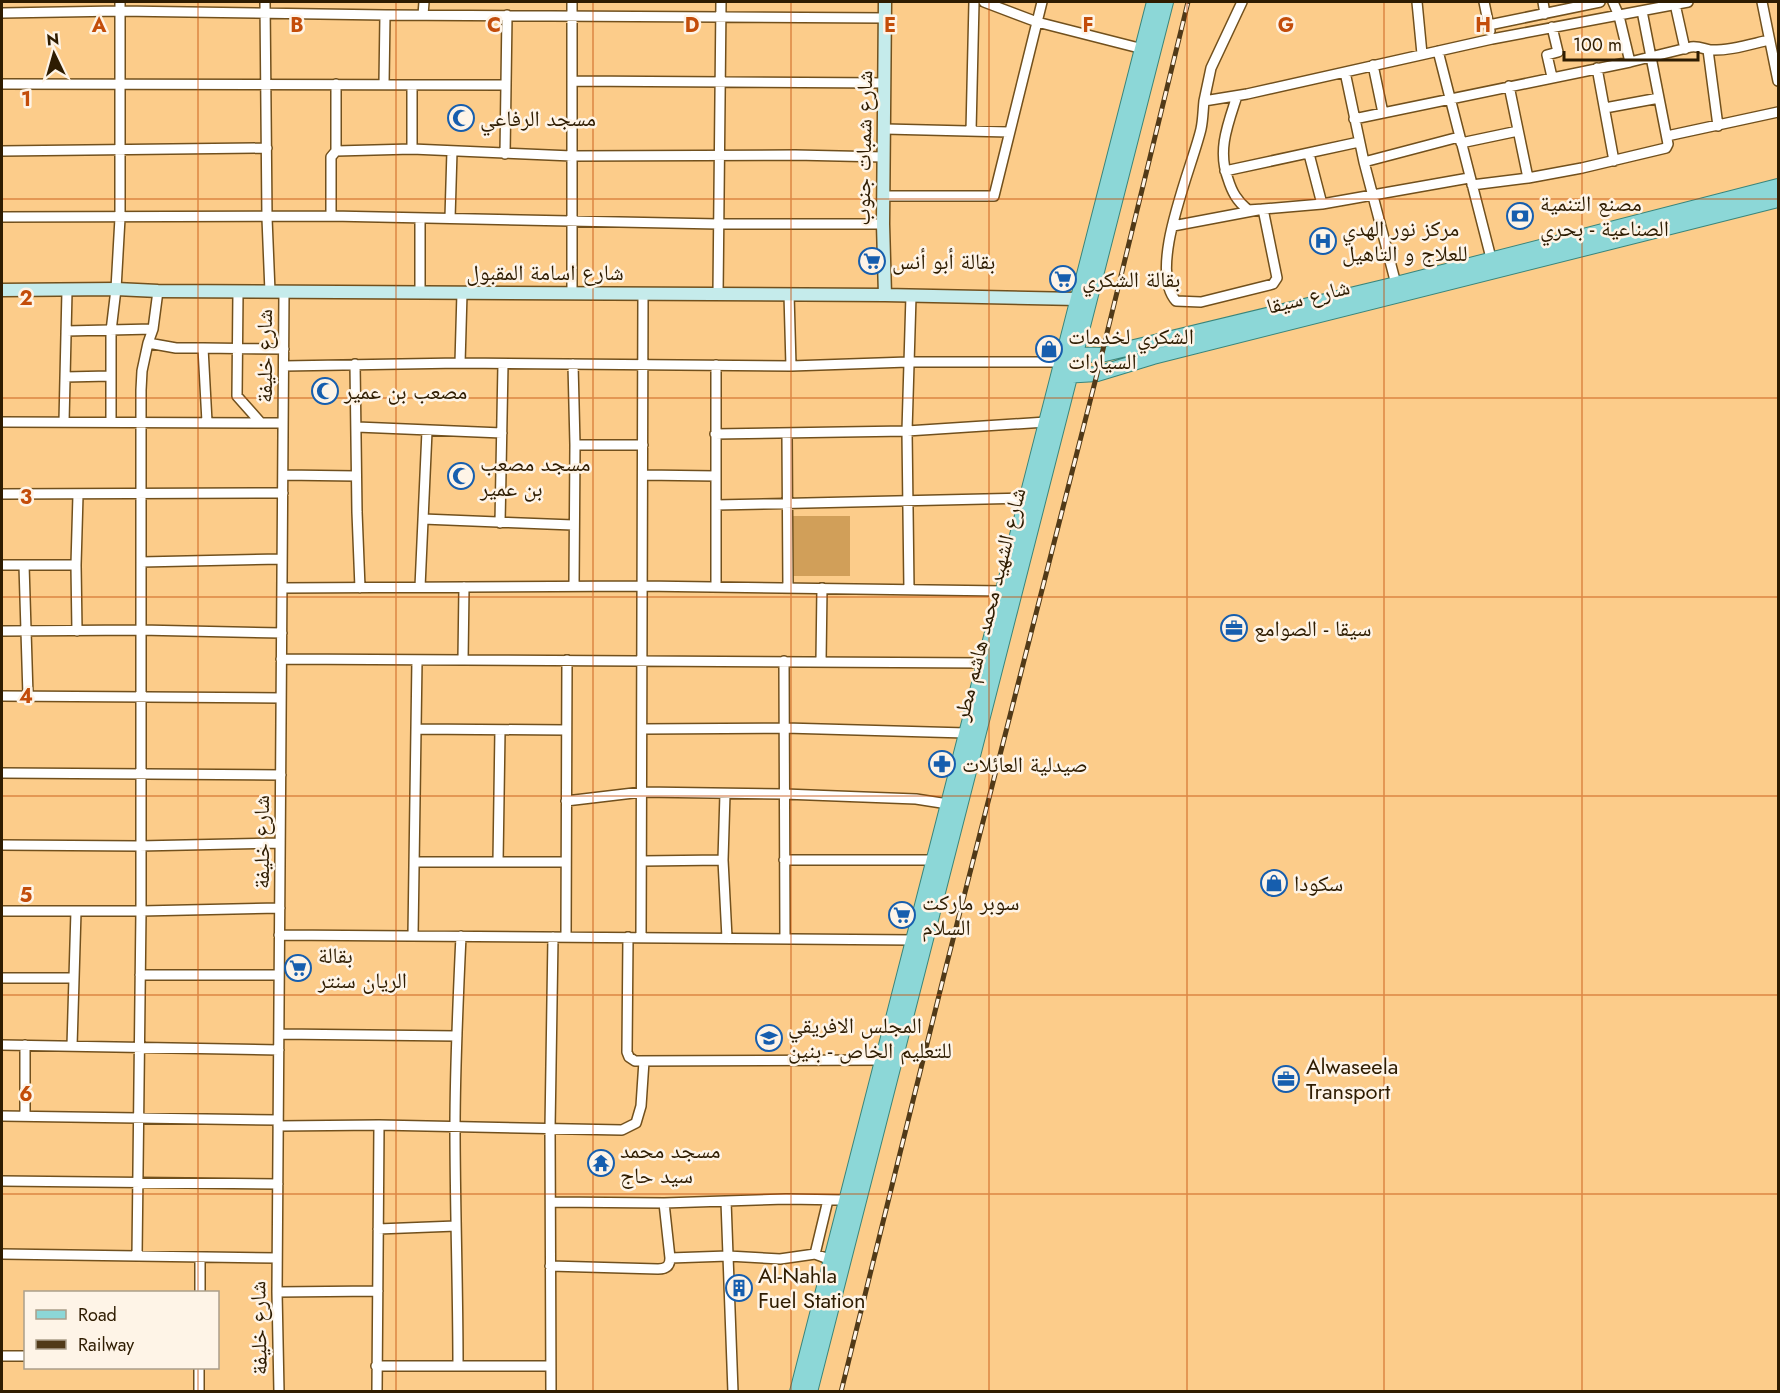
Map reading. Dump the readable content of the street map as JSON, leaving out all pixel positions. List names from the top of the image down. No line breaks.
{"streets":{"main road":["شارع سيقا","شارع الشهيد محمد هاشم مطر"],"street":["شارع شمبات جنوب","شارع اسامة المقبول","شارع خليفة"]},"crossings":[["شارع شمبات جنوب","شارع اسامة المقبول"],["شارع اسامة المقبول","شارع خليفة"],["شارع اسامة المقبول","شارع الشهيد محمد هاشم مطر"],["شارع سيقا","شارع الشهيد محمد هاشم مطر"]],"places":{"mosque":["مسجد الرفاعي","مصعب بن عمير","مسجد مصعب بن عمير"],"bank":["مصنع التنمية الصناعية - بحري"],"hospital":["مركز نور الهدي للعلاج و التاهيل"],"supermarket":["بقالة أبو أنس","بقالة الشكري","سوبر ماركت السلام","بقالة الريان سنتر"],"shop":["الشكري لخدمات السيارات","سكودا"],"office":["سيقا - الصوامع","Alwaseela Transport"],"pharmacy":["صيدلية العائلات"],"school or university":["المجلس الافريقي للتعليم الخاص - بنين"],"temple":["مسجد محمد سيد حاج"],"building":["Al-Nahla Fuel Station"]},"legend":["Road","Railway"],"scale_bar":"100 m","north":"top","grid":{"columns":["A","B","C","D","E","F","G","H"],"rows":["1","2","3","4","5","6"]}}
